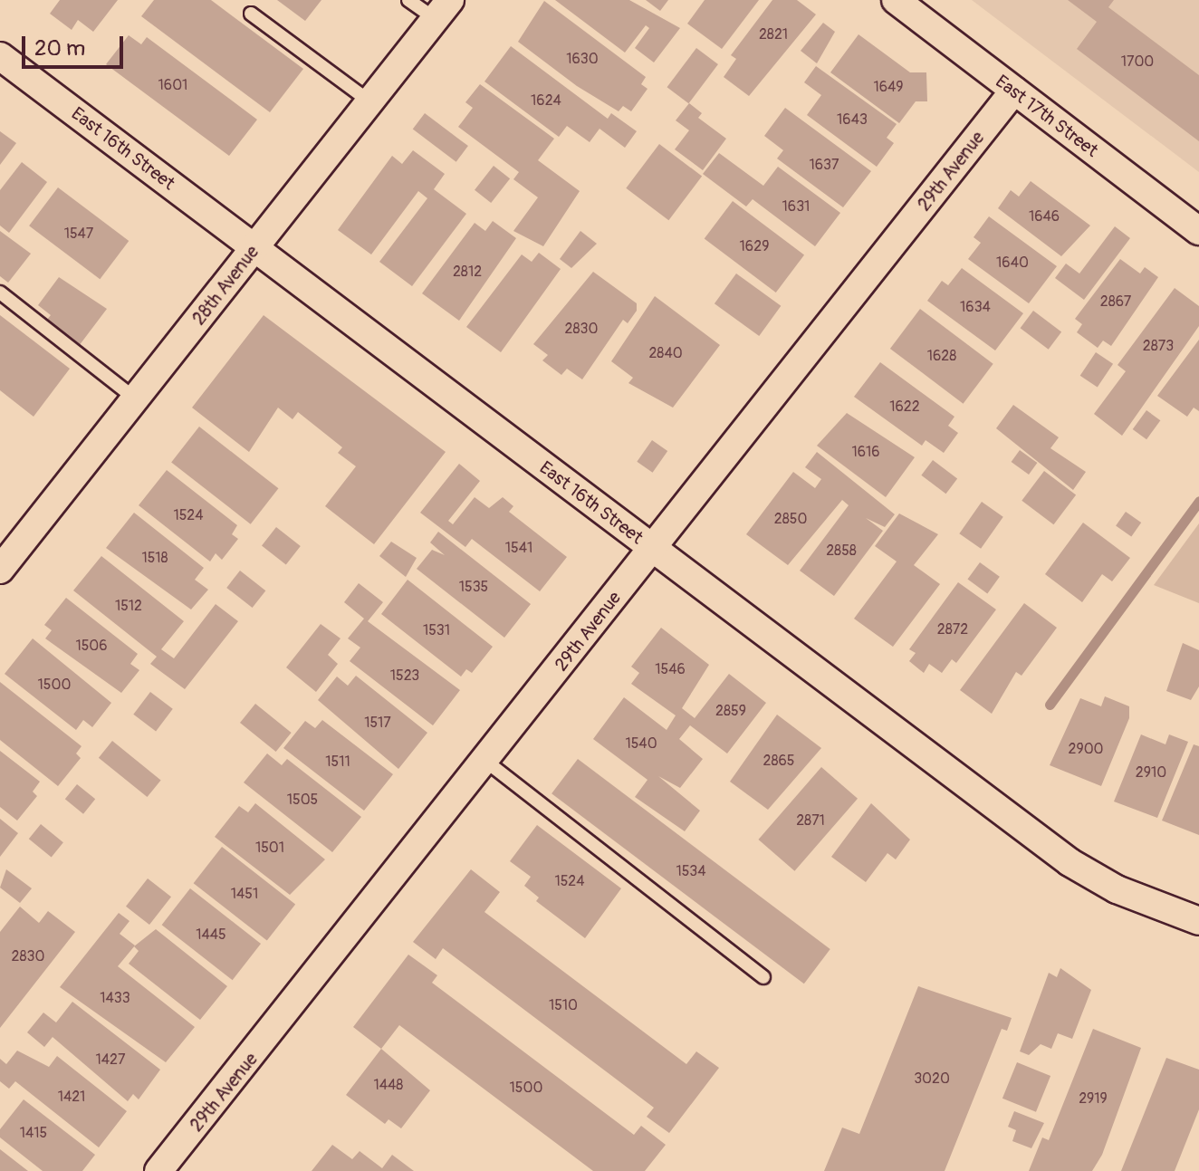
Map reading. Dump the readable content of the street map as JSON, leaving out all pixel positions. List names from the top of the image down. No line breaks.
{"streets":{"street":["East 17th Street","East 16th Street","29th Avenue","28th Avenue"]},"crossings":[["East 17th Street","29th Avenue"],["East 16th Street","29th Avenue"],["East 16th Street","28th Avenue"]],"house_numbers":["2821","1630","1700","1601","1649","1624","1643","1637","1631","1646","1547","1629","1640","2812","2867","1634","2830","2873","2840","1628","1622","1616","1524","2850","1541","2858","1518","1535","1512","2872","1531","1506","1546","1523","1500","2859","1517","1540","2900","2865","1511","2910","1505","2871","1501","1534","1524","1451","1445","2830","1433","1510","1427","3020","1448","1500","1421","2919","1415"],"scale_bar":"20 m"}
